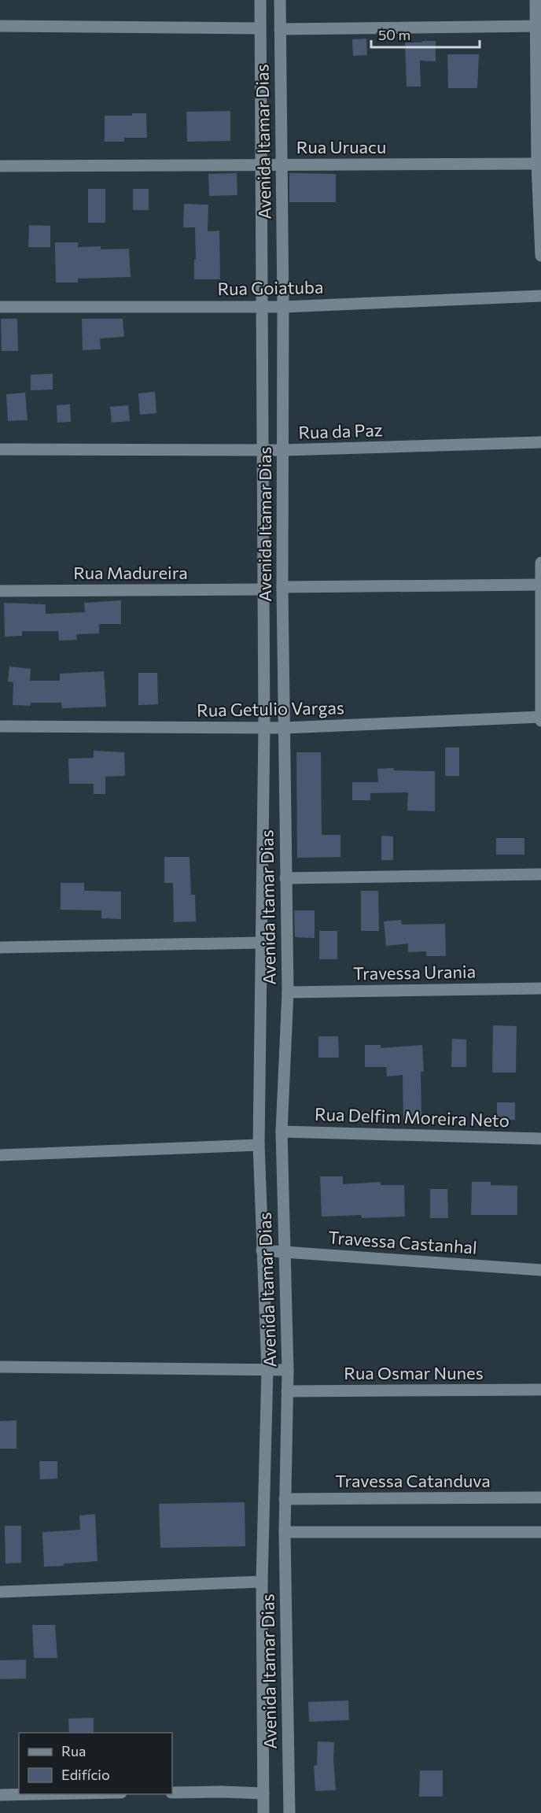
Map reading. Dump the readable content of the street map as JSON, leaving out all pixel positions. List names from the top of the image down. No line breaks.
{"streets":{"street":["Avenida Itamar Dias","Rua Uruacu","Rua Goiatuba","Rua da Paz","Rua Madureira","Rua Getulio Vargas","Travessa Urania","Rua Delfim Moreira Neto","Travessa Castanhal","Rua Osmar Nunes","Travessa Catanduva"]},"crossings":[["Avenida Itamar Dias","Rua Uruacu"],["Avenida Itamar Dias","Rua Goiatuba"],["Avenida Itamar Dias","Rua da Paz"],["Avenida Itamar Dias","Rua Madureira"],["Avenida Itamar Dias","Rua Getulio Vargas"],["Avenida Itamar Dias","Travessa Urania"],["Avenida Itamar Dias","Rua Delfim Moreira Neto"],["Avenida Itamar Dias","Travessa Castanhal"],["Avenida Itamar Dias","Rua Osmar Nunes"],["Avenida Itamar Dias","Travessa Catanduva"]],"legend":["Rua","Edifício"],"scale_bar":"50 m"}
